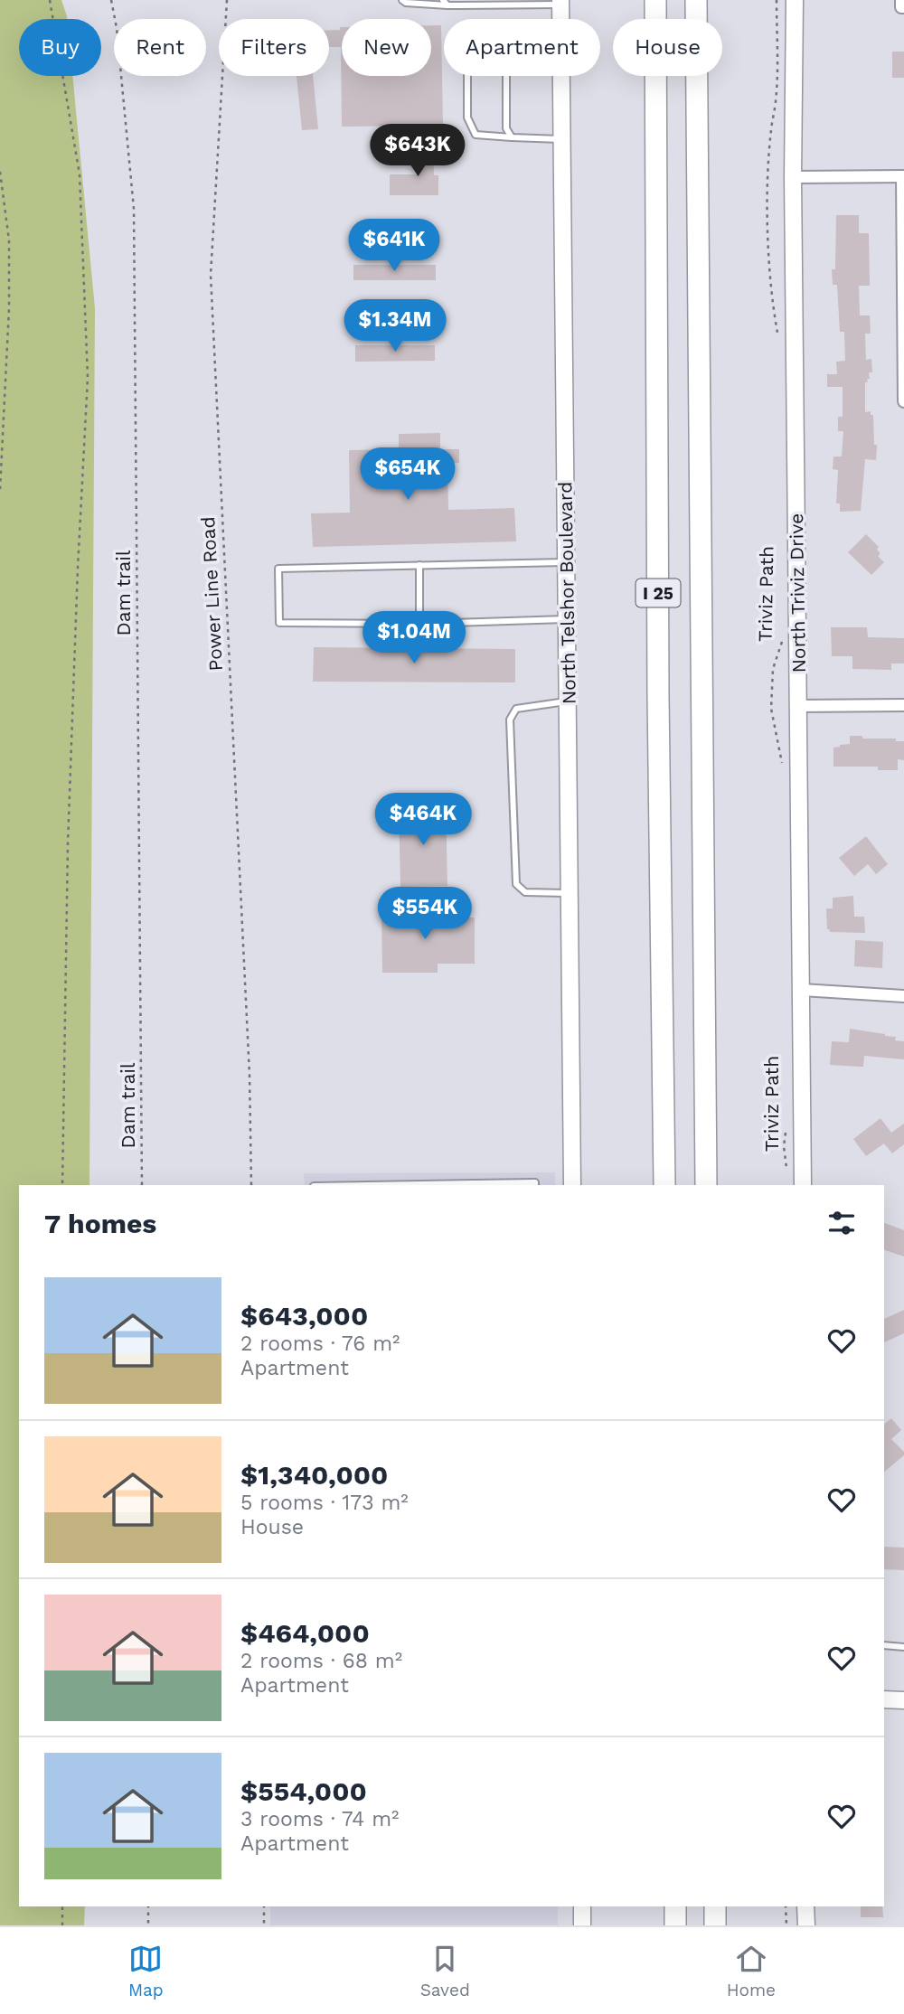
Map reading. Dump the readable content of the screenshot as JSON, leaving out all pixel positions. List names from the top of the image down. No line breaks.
{"streets":{"highway":["I 25"],"main road":["North Telshor Boulevard","North Triviz Drive"],"path":["Dam trail","Power Line Road","Triviz Path"]},"page":{"chip":["Buy","Rent","Filters","New","Apartment","House"],"price":["$643K","$641K","$1.34M","$654K","$1.04M","$464K","$554K"],"heading":"7 homes","list":[{"name":"$643,000","note":"2 rooms · 76 m² · Apartment"},{"name":"$1,340,000","note":"5 rooms · 173 m² · House"},{"name":"$464,000","note":"2 rooms · 68 m² · Apartment"},{"name":"$554,000","note":"3 rooms · 74 m² · Apartment"}],"tabs":["Map","Saved","Home"]}}
